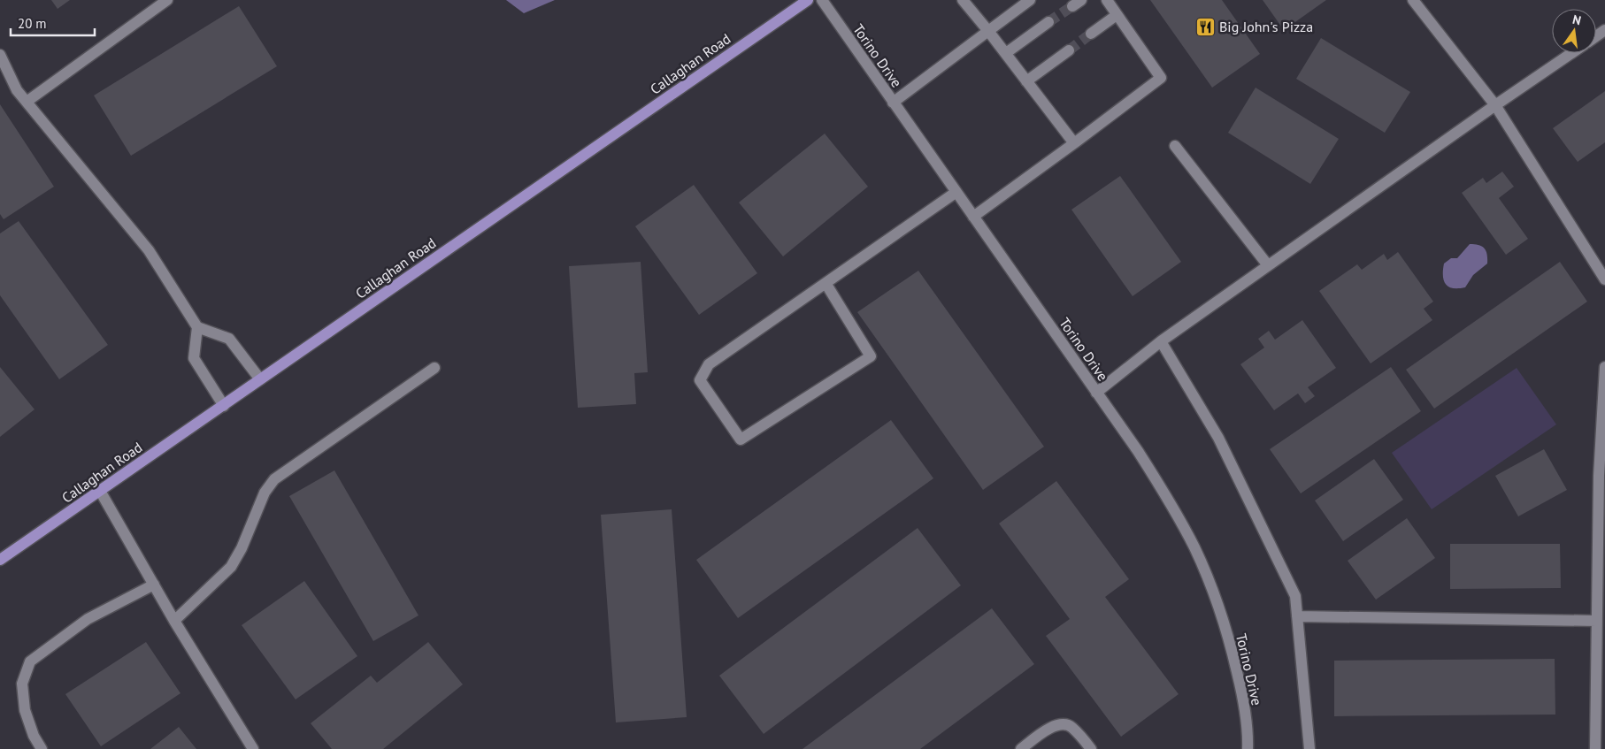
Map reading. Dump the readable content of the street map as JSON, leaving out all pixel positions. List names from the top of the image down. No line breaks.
{"streets":{"main road":["Callaghan Road"],"street":["Torino Drive"]},"places":{"restaurant":["Big John's Pizza"]},"scale_bar":"20 m","north":"top"}
